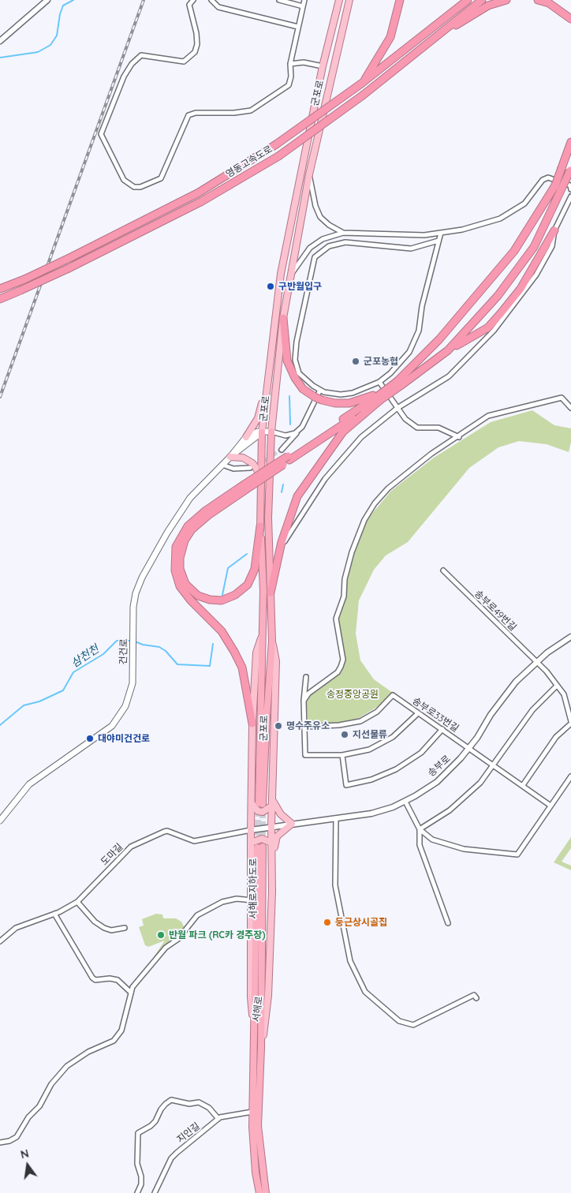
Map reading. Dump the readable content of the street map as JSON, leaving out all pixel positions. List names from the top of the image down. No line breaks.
{"streets":{"highway":["군포로","영동고속도로","서해로지하도로","서해로"],"main road":["건건로"],"street":["송부로49번길","송부로33번길","송부로","도마길","지인길"]},"crossings":[["군포로","건건로"],["군포로","송부로"],["군포로","도마길"],["군포로","서해로"],["송부로49번길","송부로"],["송부로33번길","송부로"],["송부로","도마길"],["송부로","서해로"],["도마길","서해로"],["서해로지하도로","서해로"],["서해로","지인길"]],"water":["삼천천"],"parks":["송정중앙공원"],"places":["구반월입구","군포농협","명수주유소","지선물류","대야미건건로","둥근상시골집","반월 파크 (RC카 경주장)"],"north":"top"}
